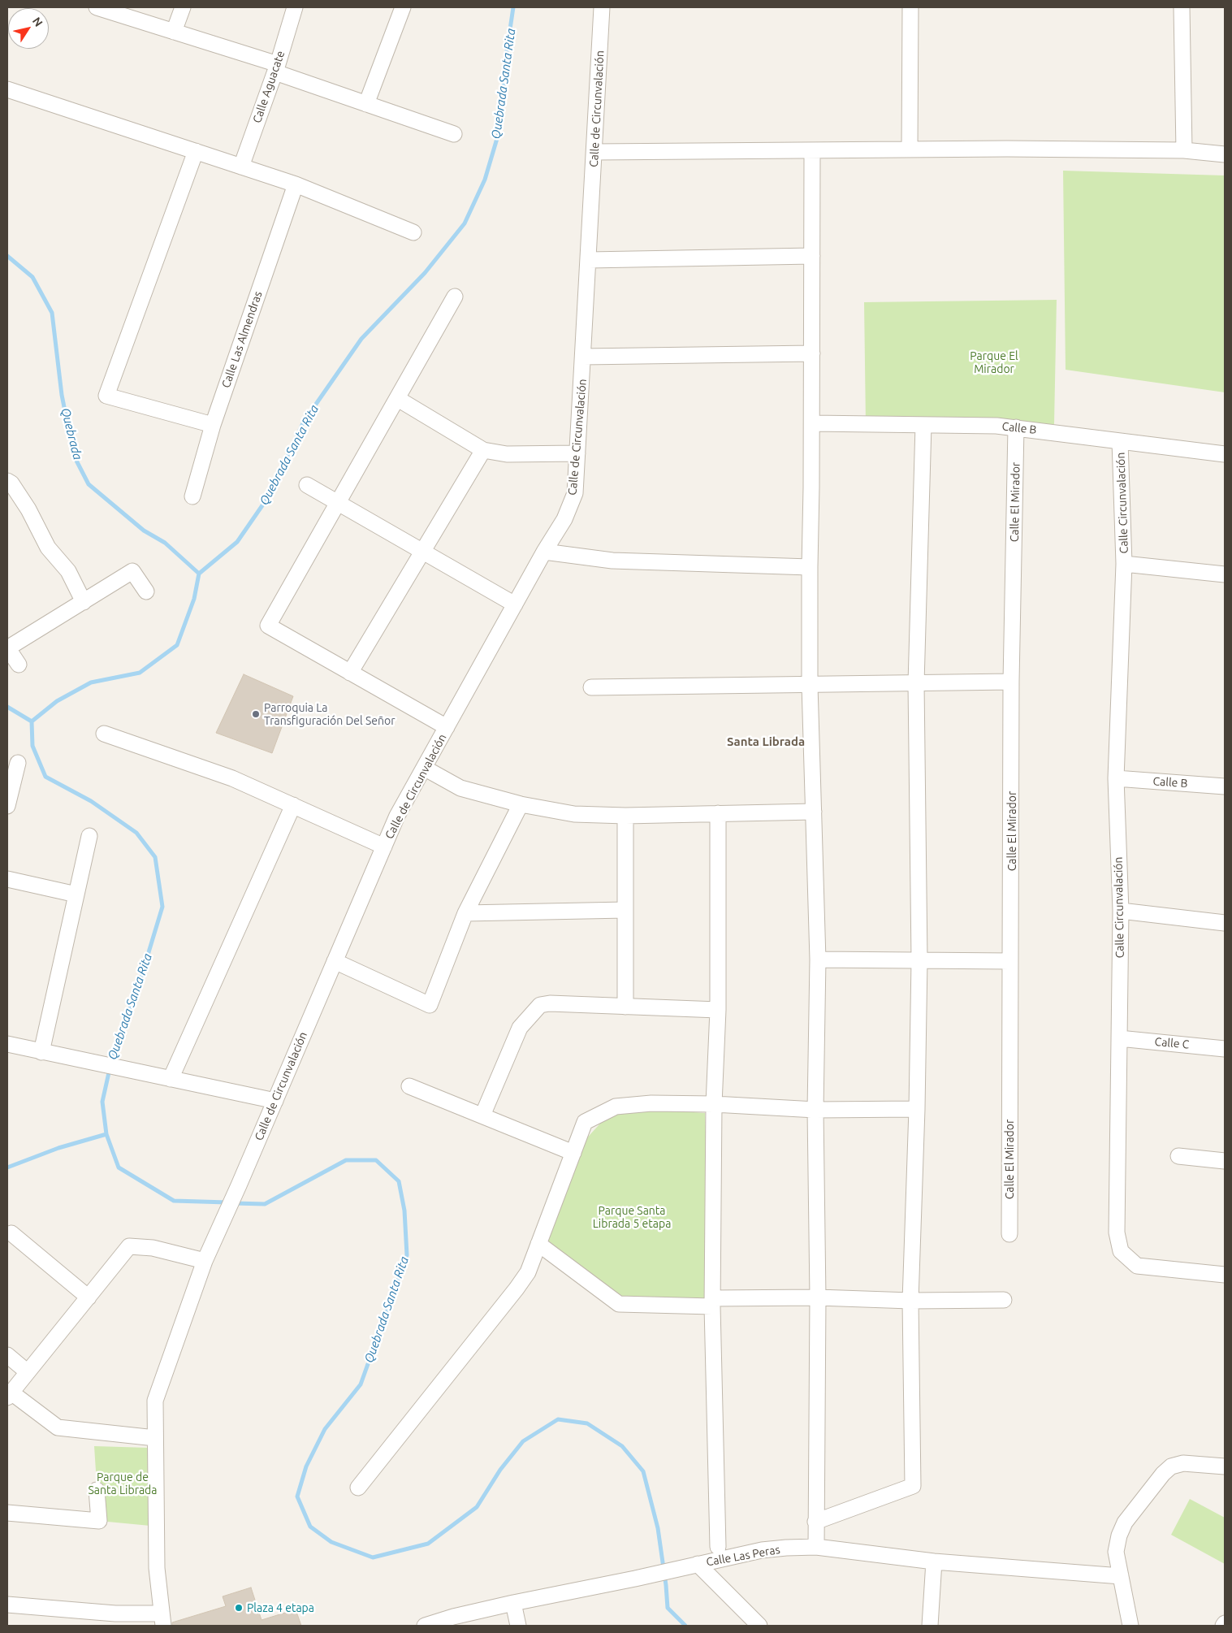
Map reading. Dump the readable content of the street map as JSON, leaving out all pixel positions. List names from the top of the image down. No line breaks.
{"streets":{"street":["Calle Aguacate","Calle de Circunvalación","Calle Las Almendras","Calle B","Calle El Mirador","Calle Circunvalación","Calle C","Calle Las Peras"]},"crossings":[["Calle B","Calle El Mirador"],["Calle B","Calle Circunvalación"],["Calle Circunvalación","Calle C"]],"districts":["Santa Librada"],"water":["Quebrada Santa Rita","Quebrada"],"parks":["Parque El Mirador","Parque Santa Librada 5 etapa","Parque de Santa Librada"],"places":["Parroquia La Transfiguración Del Señor","Plaza 4 etapa"],"north":"top right"}
